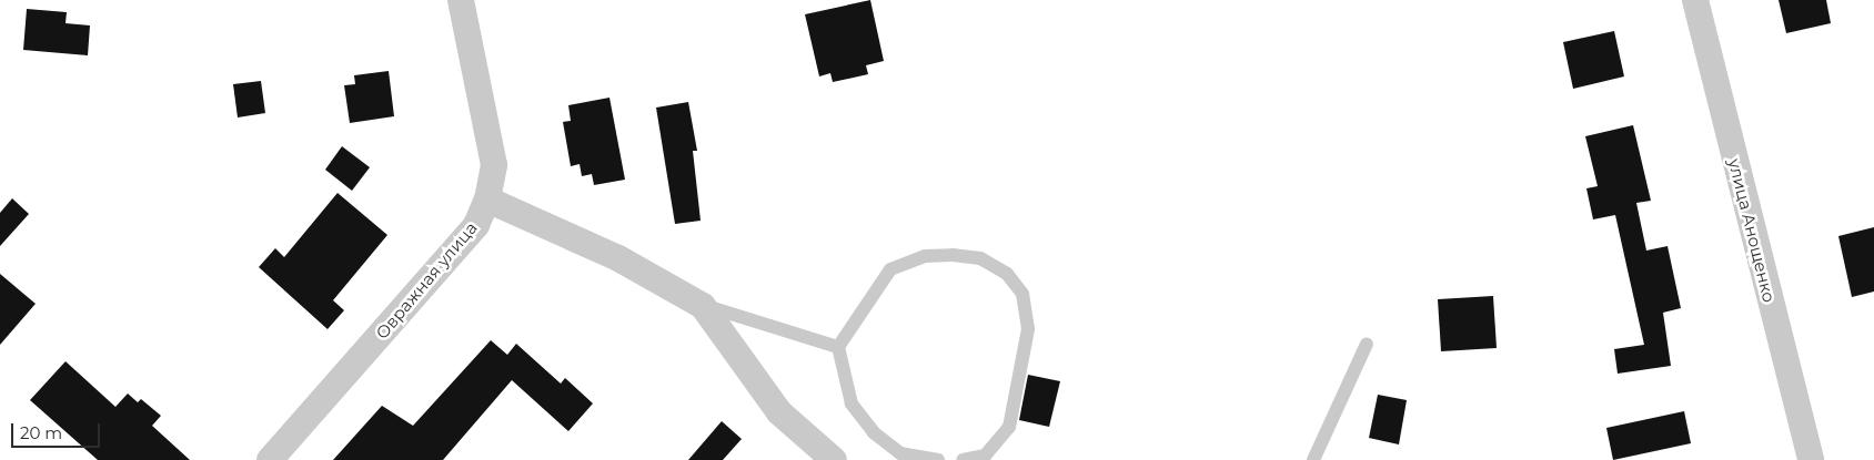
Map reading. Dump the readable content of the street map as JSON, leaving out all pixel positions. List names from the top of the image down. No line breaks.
{"streets":{"street":["улица Анощенко","Овражная улица"]},"scale_bar":"20 m"}
